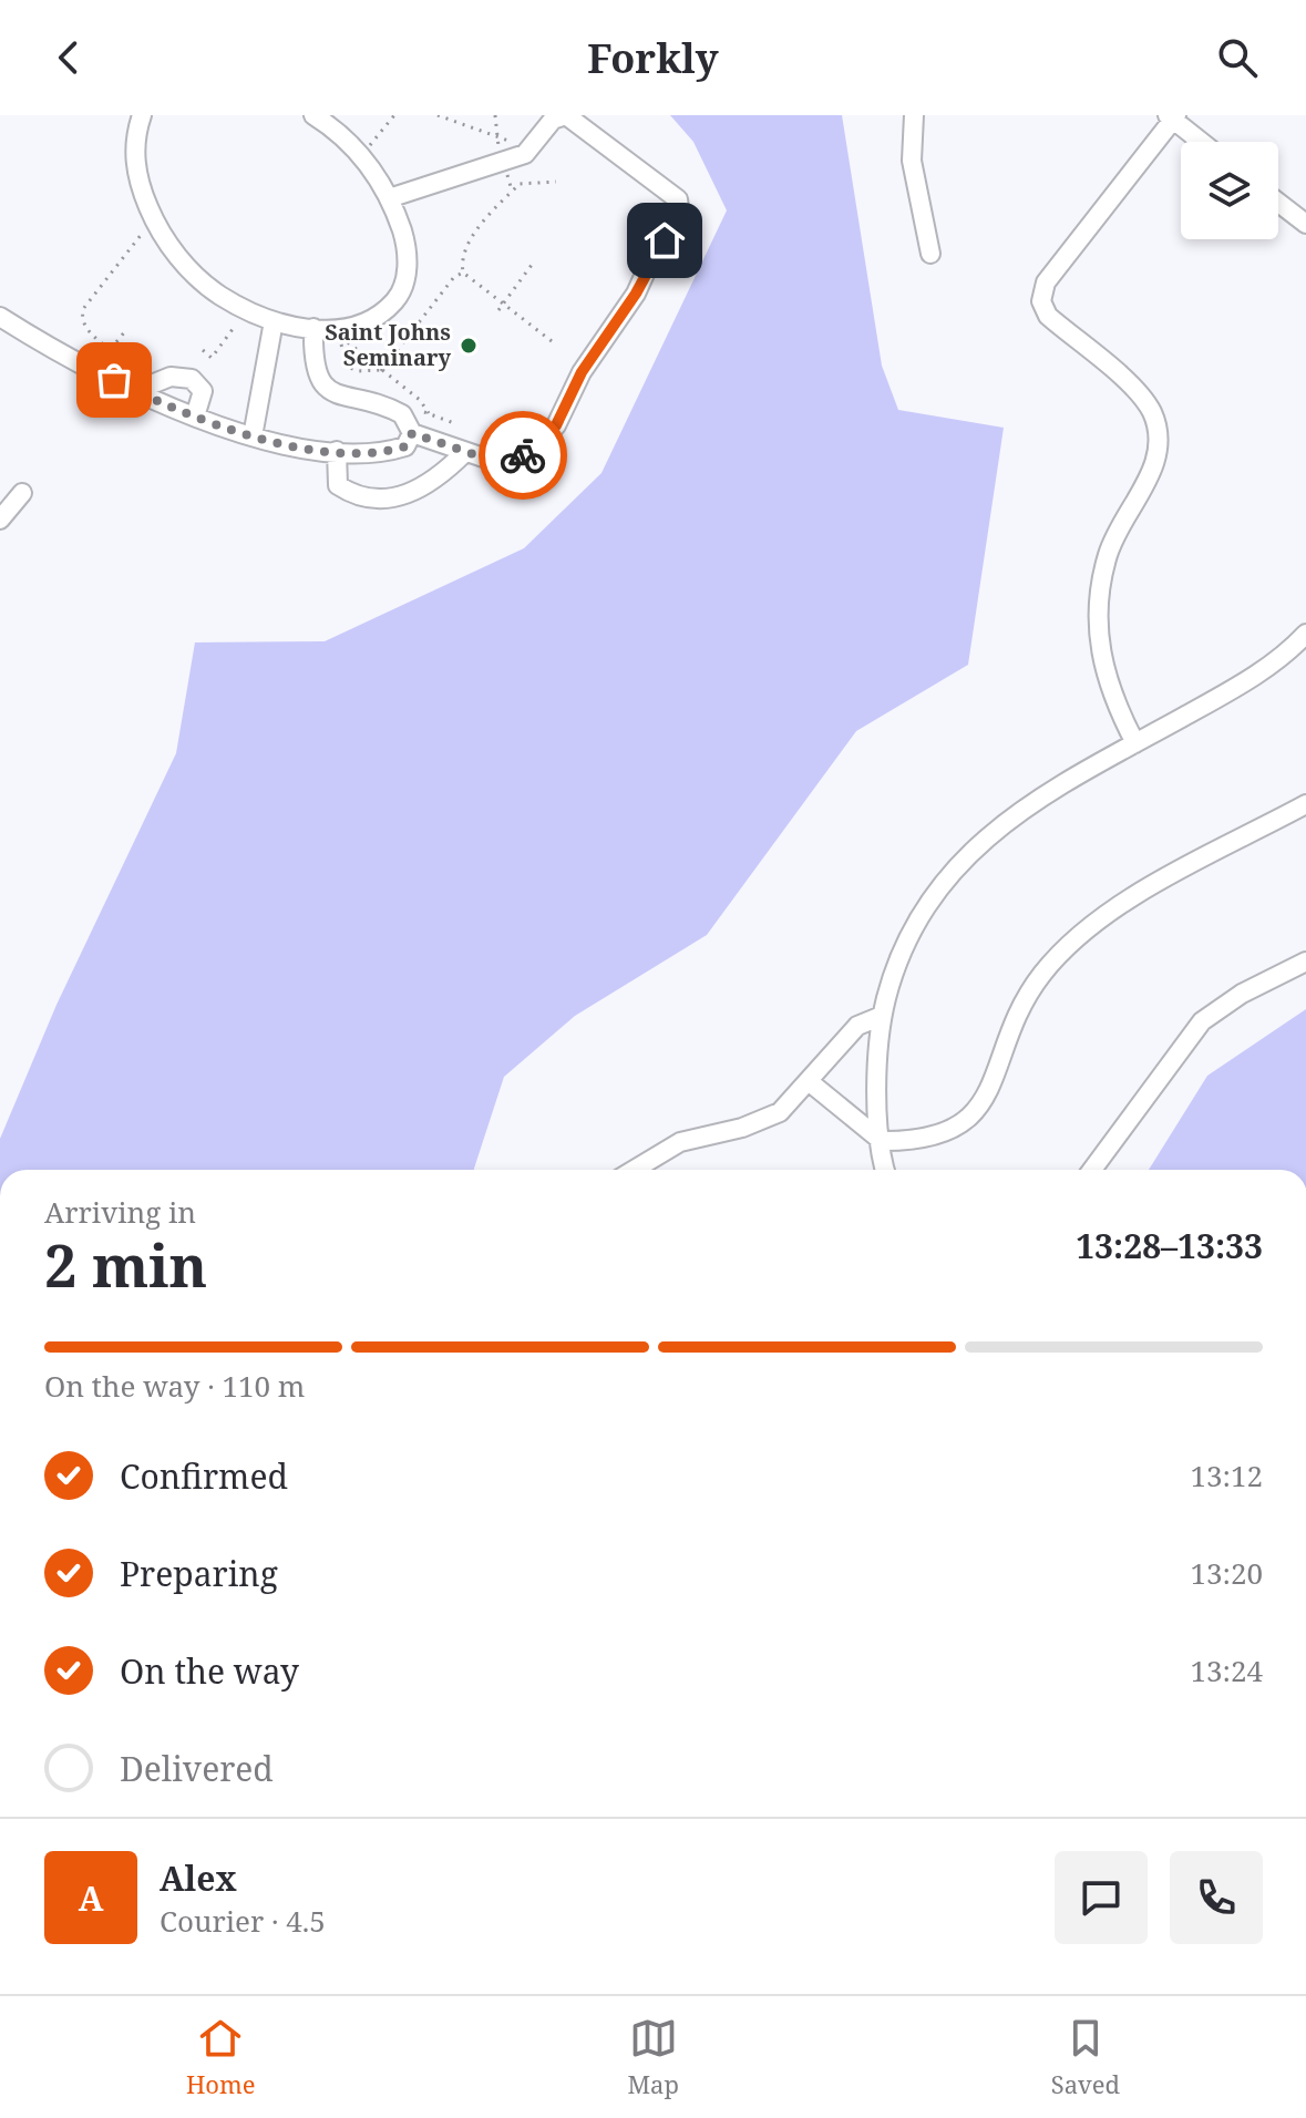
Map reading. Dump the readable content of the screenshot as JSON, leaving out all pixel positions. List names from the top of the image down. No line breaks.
{"places":["Saint Johns Seminary"],"page":{"header":"Forkly","heading":["2 min","Arriving in","13:28–13:33"],"panel":["Alex","Courier · 4.5"],"bar":"On the way · 110 m","list":[["Confirmed","13:12"],["Preparing","13:20"],["On the way","13:24"],"Delivered"],"round":"A","tabs":["Home","Map","Saved"]}}
